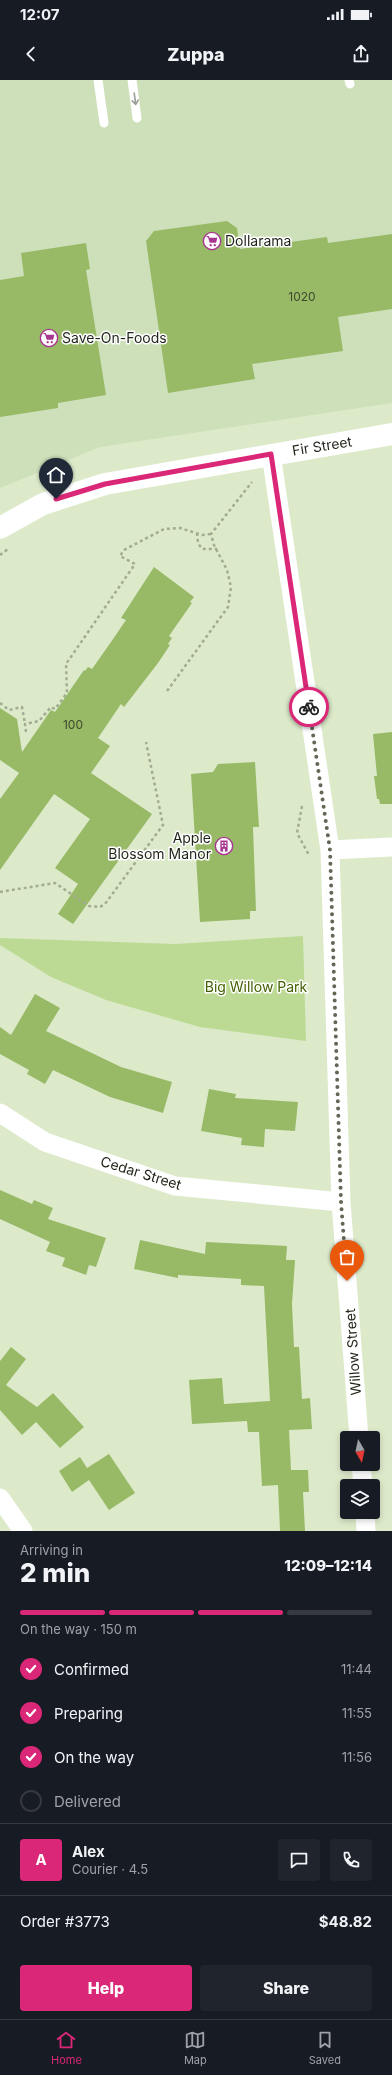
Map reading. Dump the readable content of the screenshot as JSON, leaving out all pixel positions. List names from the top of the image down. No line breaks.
{"streets":{"street":["Fir Street","Cedar Street","Willow Street"]},"crossings":[["Fir Street","Willow Street"],["Cedar Street","Willow Street"]],"parks":["Big Willow Park"],"places":{"supermarket":["Dollarama","Save-On-Foods"],"building":["Apple Blossom Manor"]},"house_numbers":["1020","100"],"north":"bottom","page":{"status":"12:07","header":"Zuppa","heading":["2 min","Arriving in","12:09–12:14"],"panel":["Alex","Courier · 4.5","Order #3773","$48.82"],"bar":"On the way · 150 m","list":[["Confirmed","11:44"],["Preparing","11:55"],["On the way","11:56"],"Delivered"],"round":"A","buttons":["Help","Share"],"tabs":["Home","Map","Saved"]}}
